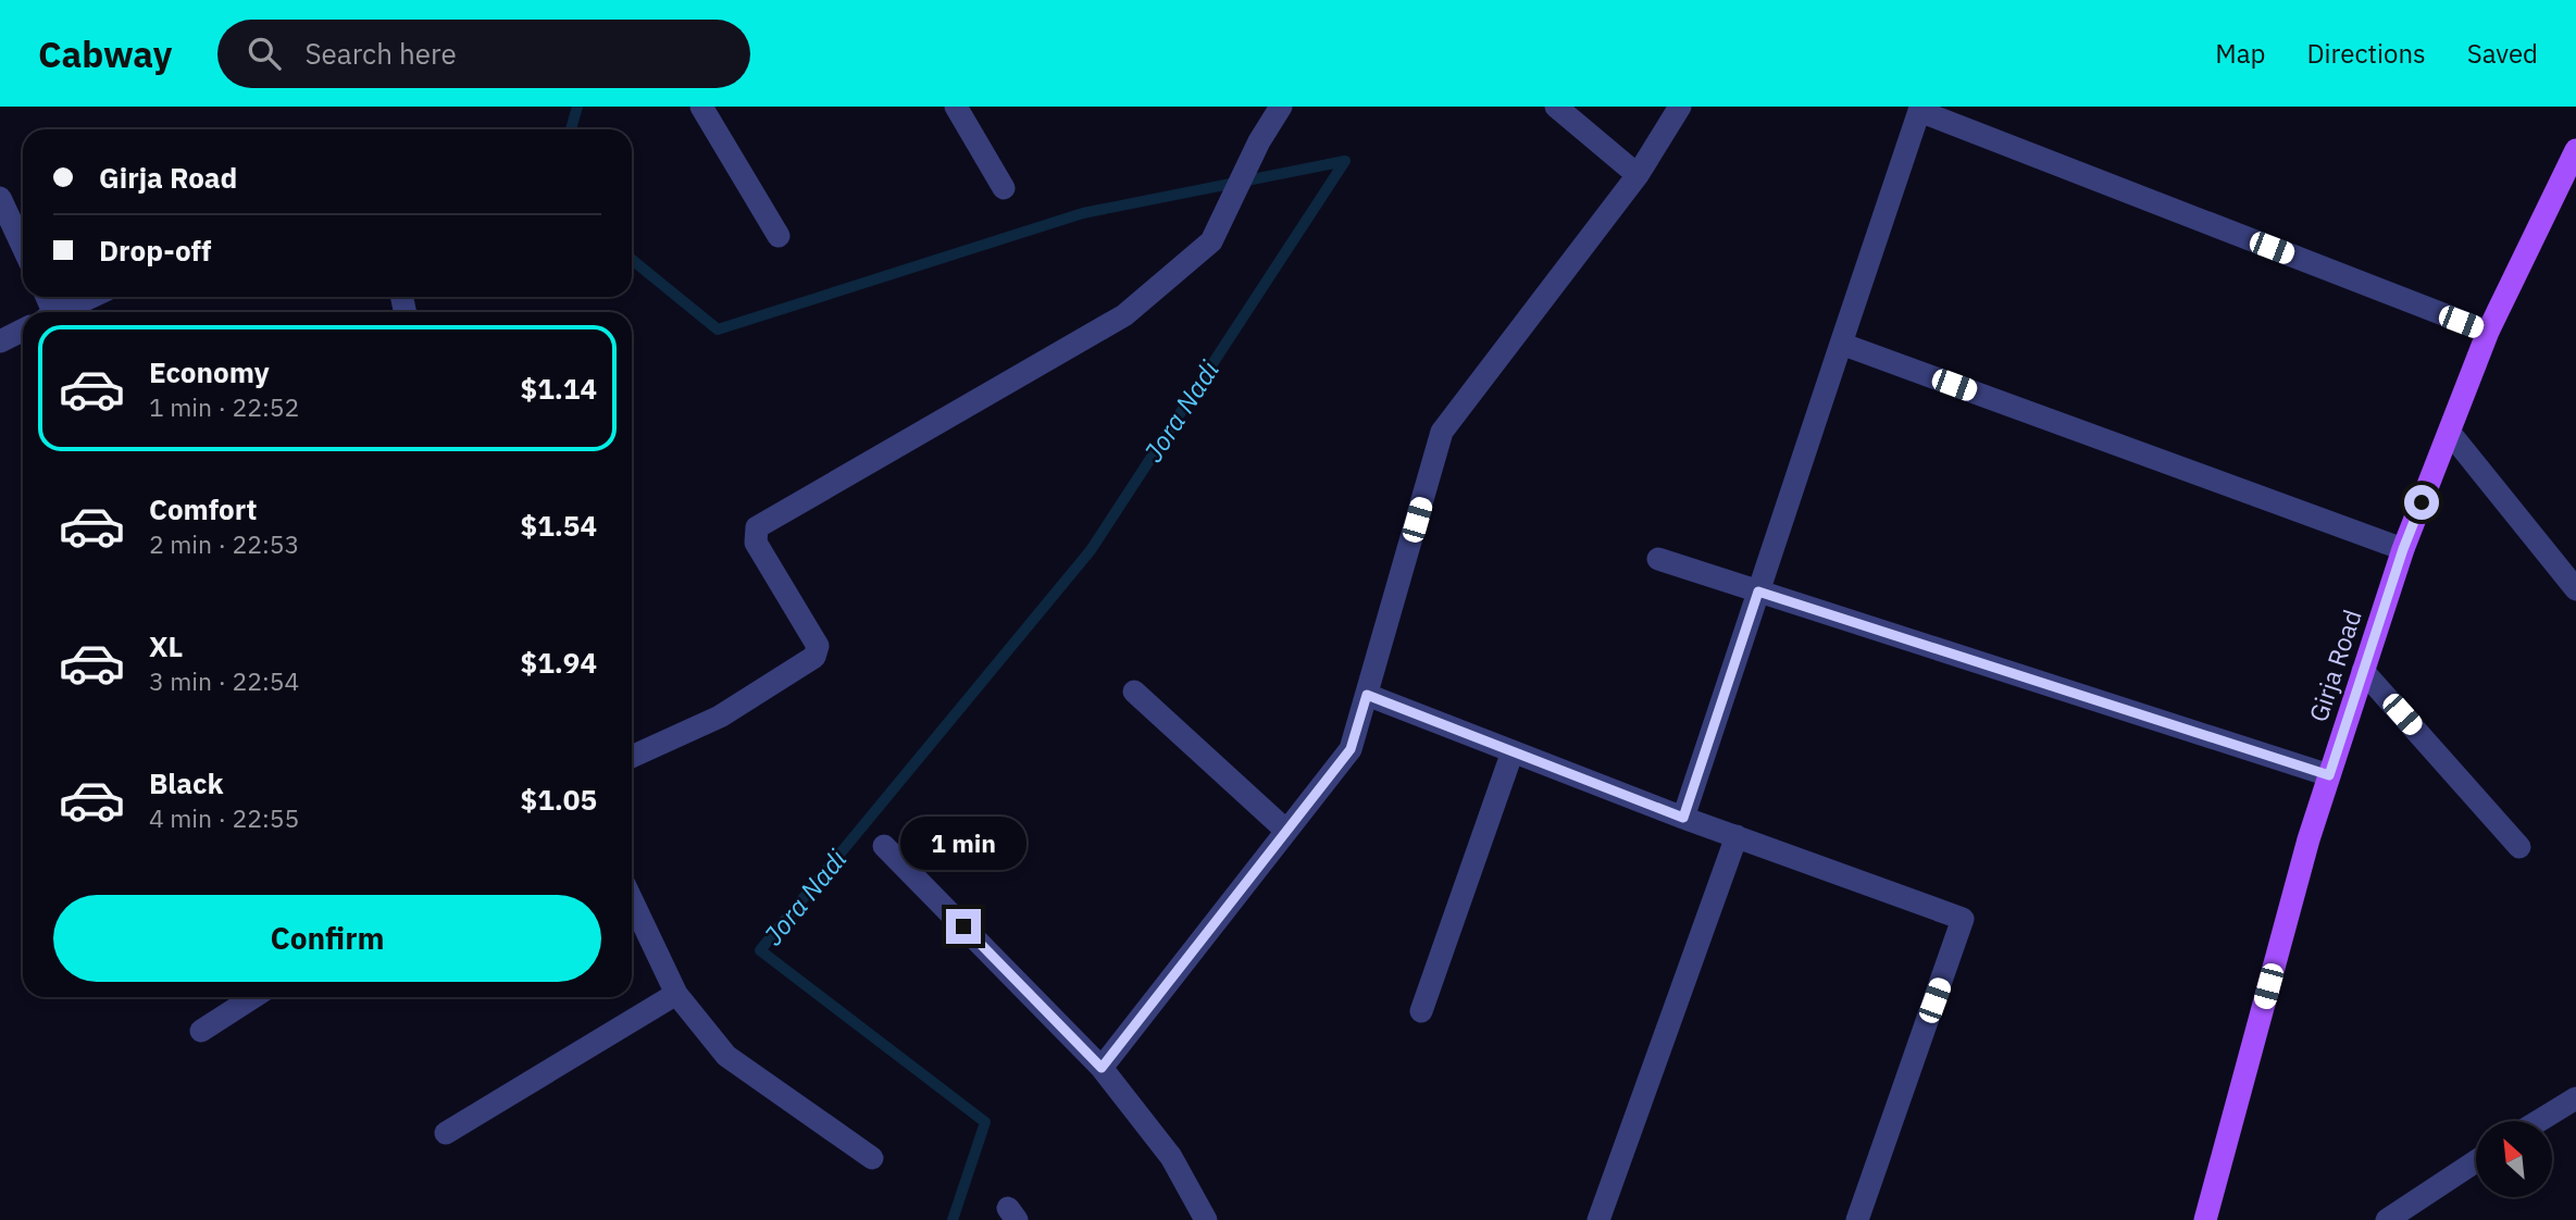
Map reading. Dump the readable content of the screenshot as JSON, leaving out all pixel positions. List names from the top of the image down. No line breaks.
{"streets":{"main road":["Girja Road"]},"water":["Jora Nadi"],"north":"top left","page":{"header":"Cabway","search":"Search here","nav":["Map","Directions","Saved"],"banner":["Girja Road","Drop-off"],"list":[{"name":"Economy","note":"1 min · 22:52","value":"$1.14"},{"name":"Comfort","note":"2 min · 22:53","value":"$1.54"},{"name":"XL","note":"3 min · 22:54","value":"$1.94"},{"name":"Black","note":"4 min · 22:55","value":"$1.05"}],"bubble":"1 min","buttons":"Confirm"}}
